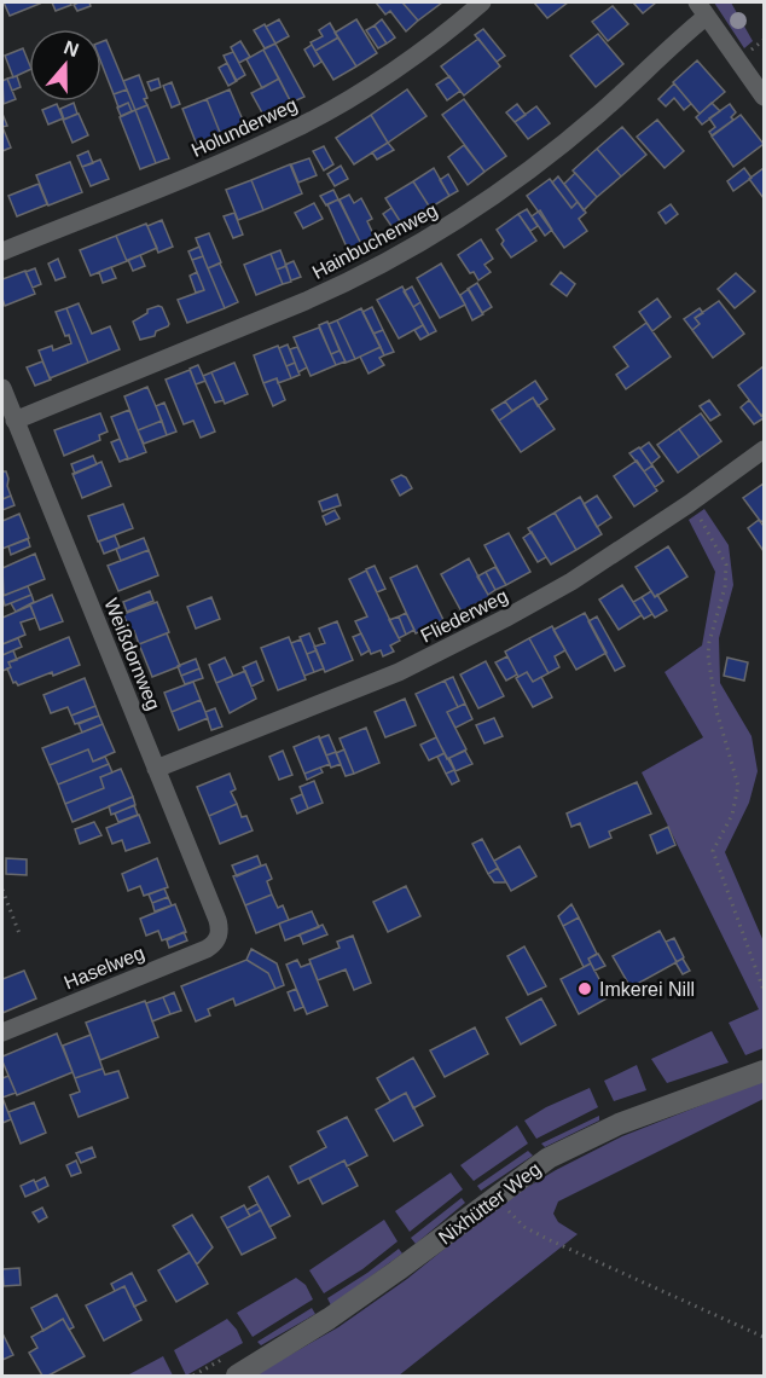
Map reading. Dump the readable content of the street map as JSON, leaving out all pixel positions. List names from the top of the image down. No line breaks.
{"streets":{"main road":["Nixhütter Weg"],"street":["Holunderweg","Hainbuchenweg","Fliederweg","Weißdornweg","Haselweg"]},"crossings":[["Hainbuchenweg","Weißdornweg"],["Fliederweg","Weißdornweg"],["Weißdornweg","Haselweg"]],"places":["Imkerei Nill"],"north":"top"}
